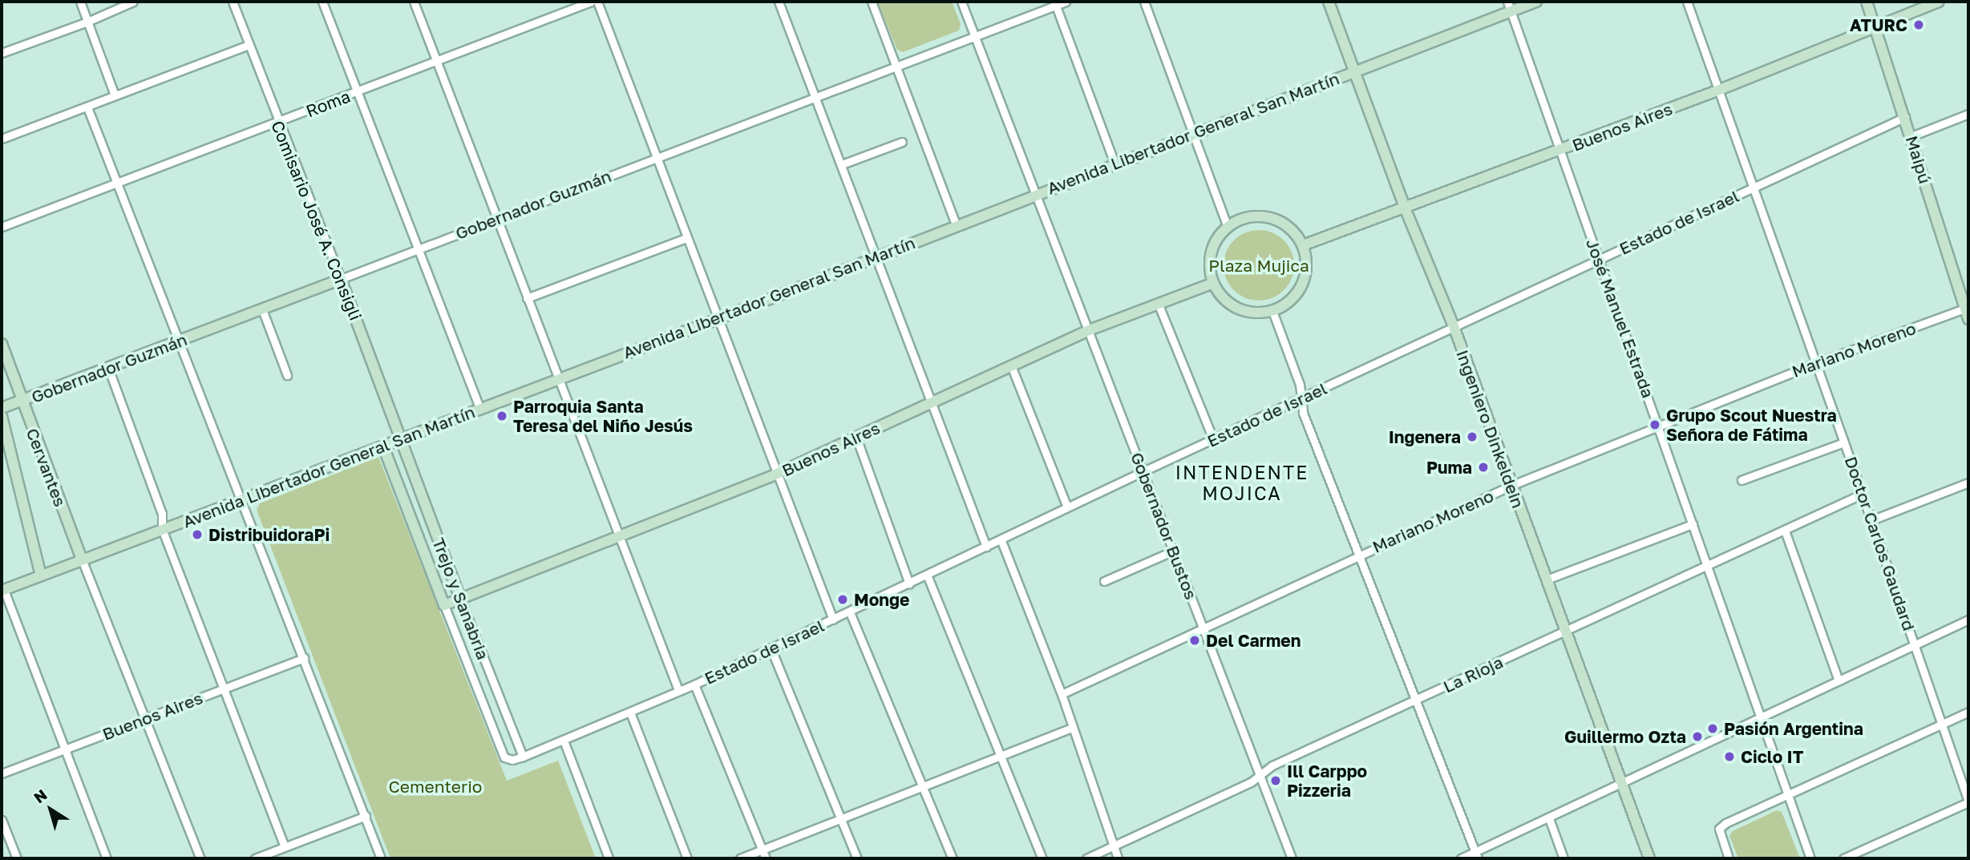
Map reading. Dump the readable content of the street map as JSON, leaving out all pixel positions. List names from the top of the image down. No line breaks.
{"streets":{"main road":["Buenos Aires","Avenida Libertador General San Martín","Maipú","Gobernador Guzmán","Comisario José A. Consigli","Ingeniero Dinkeldein","Cervantes","Trejo y Sanabria"],"street":["Roma","Estado de Israel","José Manuel Estrada","Mariano Moreno","Gobernador Bustos","Doctor Carlos Gaudard","La Rioja"]},"crossings":[["Roma","Comisario José A. Consigli"],["Buenos Aires","Maipú"],["Buenos Aires","José Manuel Estrada"],["Buenos Aires","Ingeniero Dinkeldein"],["Buenos Aires","Gobernador Bustos"],["Buenos Aires","Doctor Carlos Gaudard"],["Buenos Aires","Trejo y Sanabria"],["Avenida Libertador General San Martín","Comisario José A. Consigli"],["Avenida Libertador General San Martín","José Manuel Estrada"],["Avenida Libertador General San Martín","Ingeniero Dinkeldein"],["Avenida Libertador General San Martín","Cervantes"],["Avenida Libertador General San Martín","Gobernador Bustos"],["Avenida Libertador General San Martín","Trejo y Sanabria"],["Maipú","Estado de Israel"],["Maipú","Mariano Moreno"],["Gobernador Guzmán","Comisario José A. Consigli"],["Gobernador Guzmán","Cervantes"],["Gobernador Guzmán","Gobernador Bustos"],["Comisario José A. Consigli","Trejo y Sanabria"],["Estado de Israel","José Manuel Estrada"],["Estado de Israel","Ingeniero Dinkeldein"],["Estado de Israel","Gobernador Bustos"],["Estado de Israel","Doctor Carlos Gaudard"],["Estado de Israel","Trejo y Sanabria"],["José Manuel Estrada","Mariano Moreno"],["José Manuel Estrada","La Rioja"],["Mariano Moreno","Ingeniero Dinkeldein"],["Mariano Moreno","Gobernador Bustos"],["Mariano Moreno","Doctor Carlos Gaudard"],["Ingeniero Dinkeldein","La Rioja"],["Gobernador Bustos","La Rioja"],["Doctor Carlos Gaudard","La Rioja"]],"districts":["INTENDENTE MOJICA"],"parks":["Plaza Mujica","Cementerio"],"places":["ATURC","Parroquia Santa Teresa del Niño Jesús","Grupo Scout Nuestra Señora de Fátima","Ingenera","Puma","DistribuidoraPi","Monge","Del Carmen","Pasión Argentina","Guillermo Ozta","Ciclo IT","Ill Carppo Pizzeria"],"north":"top left"}
